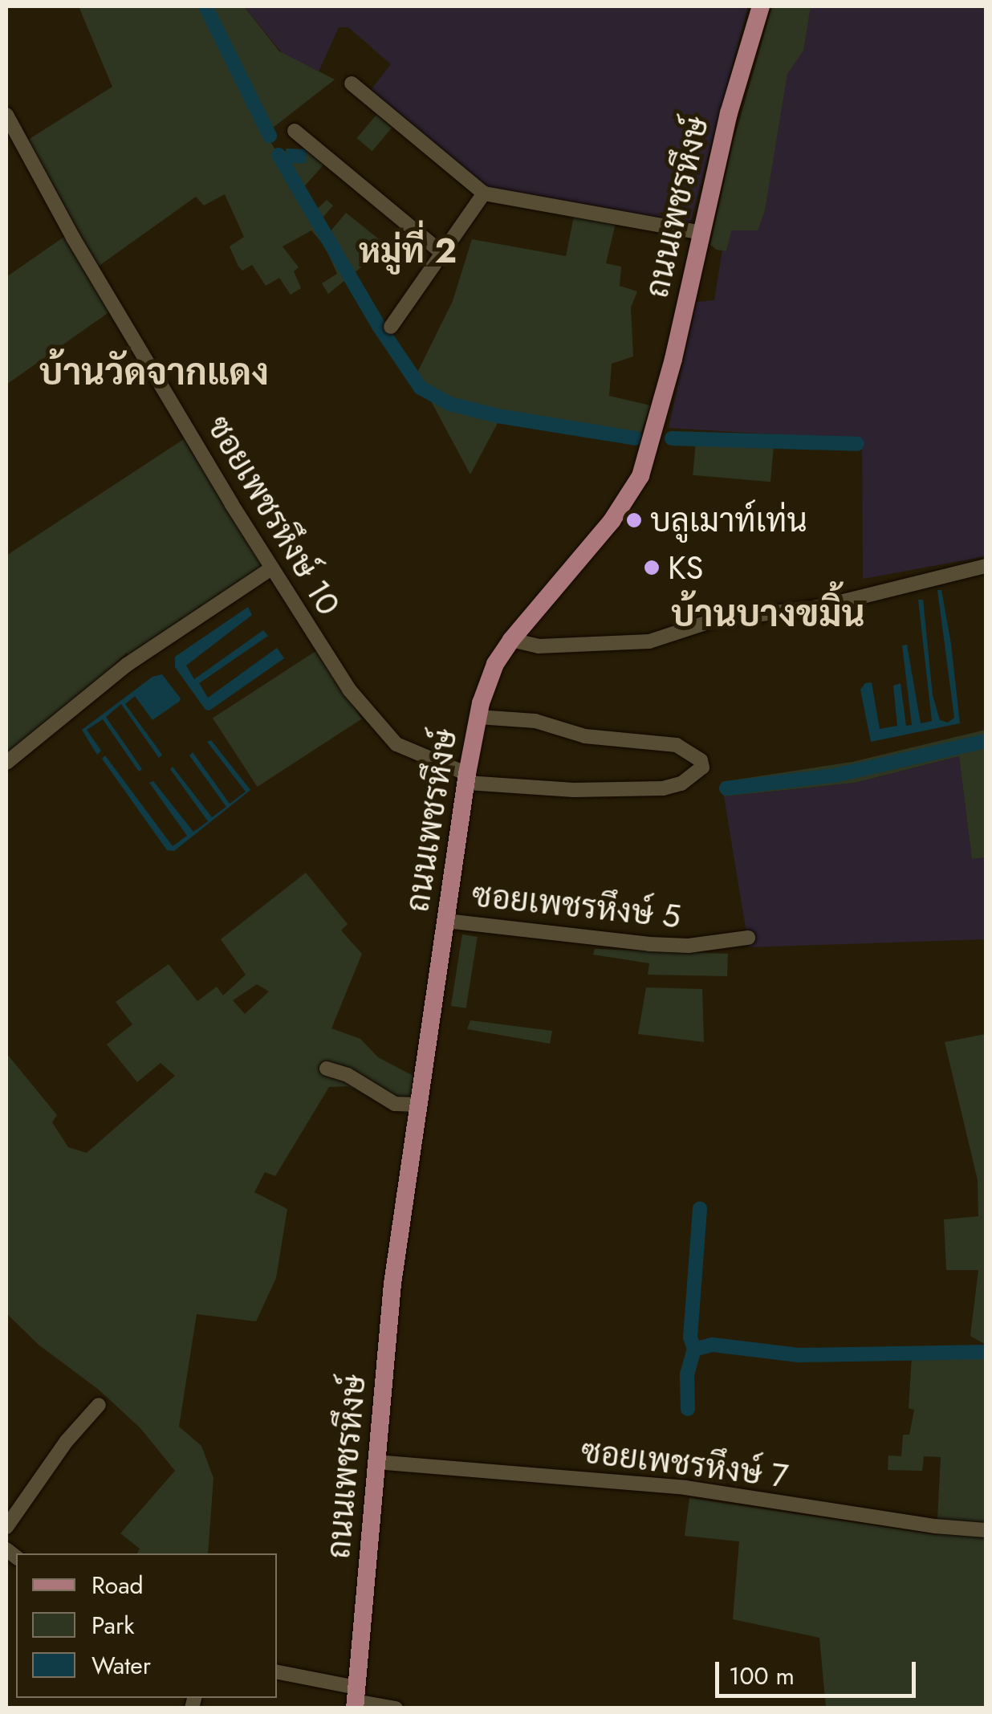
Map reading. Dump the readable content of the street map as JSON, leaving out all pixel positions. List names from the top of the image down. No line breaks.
{"streets":{"main road":["ถนนเพชรหึงษ์"],"street":["ซอยเพชรหึงษ์ 10","ซอยเพชรหึงษ์ 5","ซอยเพชรหึงษ์ 7"]},"crossings":[["ถนนเพชรหึงษ์","ซอยเพชรหึงษ์ 10"],["ถนนเพชรหึงษ์","ซอยเพชรหึงษ์ 5"],["ถนนเพชรหึงษ์","ซอยเพชรหึงษ์ 7"]],"districts":["หมู่ที่ 2","บ้านวัดจากแดง","บ้านบางขมิ้น"],"places":["บลูเมาท์เท่น","KS"],"legend":["Road","Park","Water"],"scale_bar":"100 m"}
